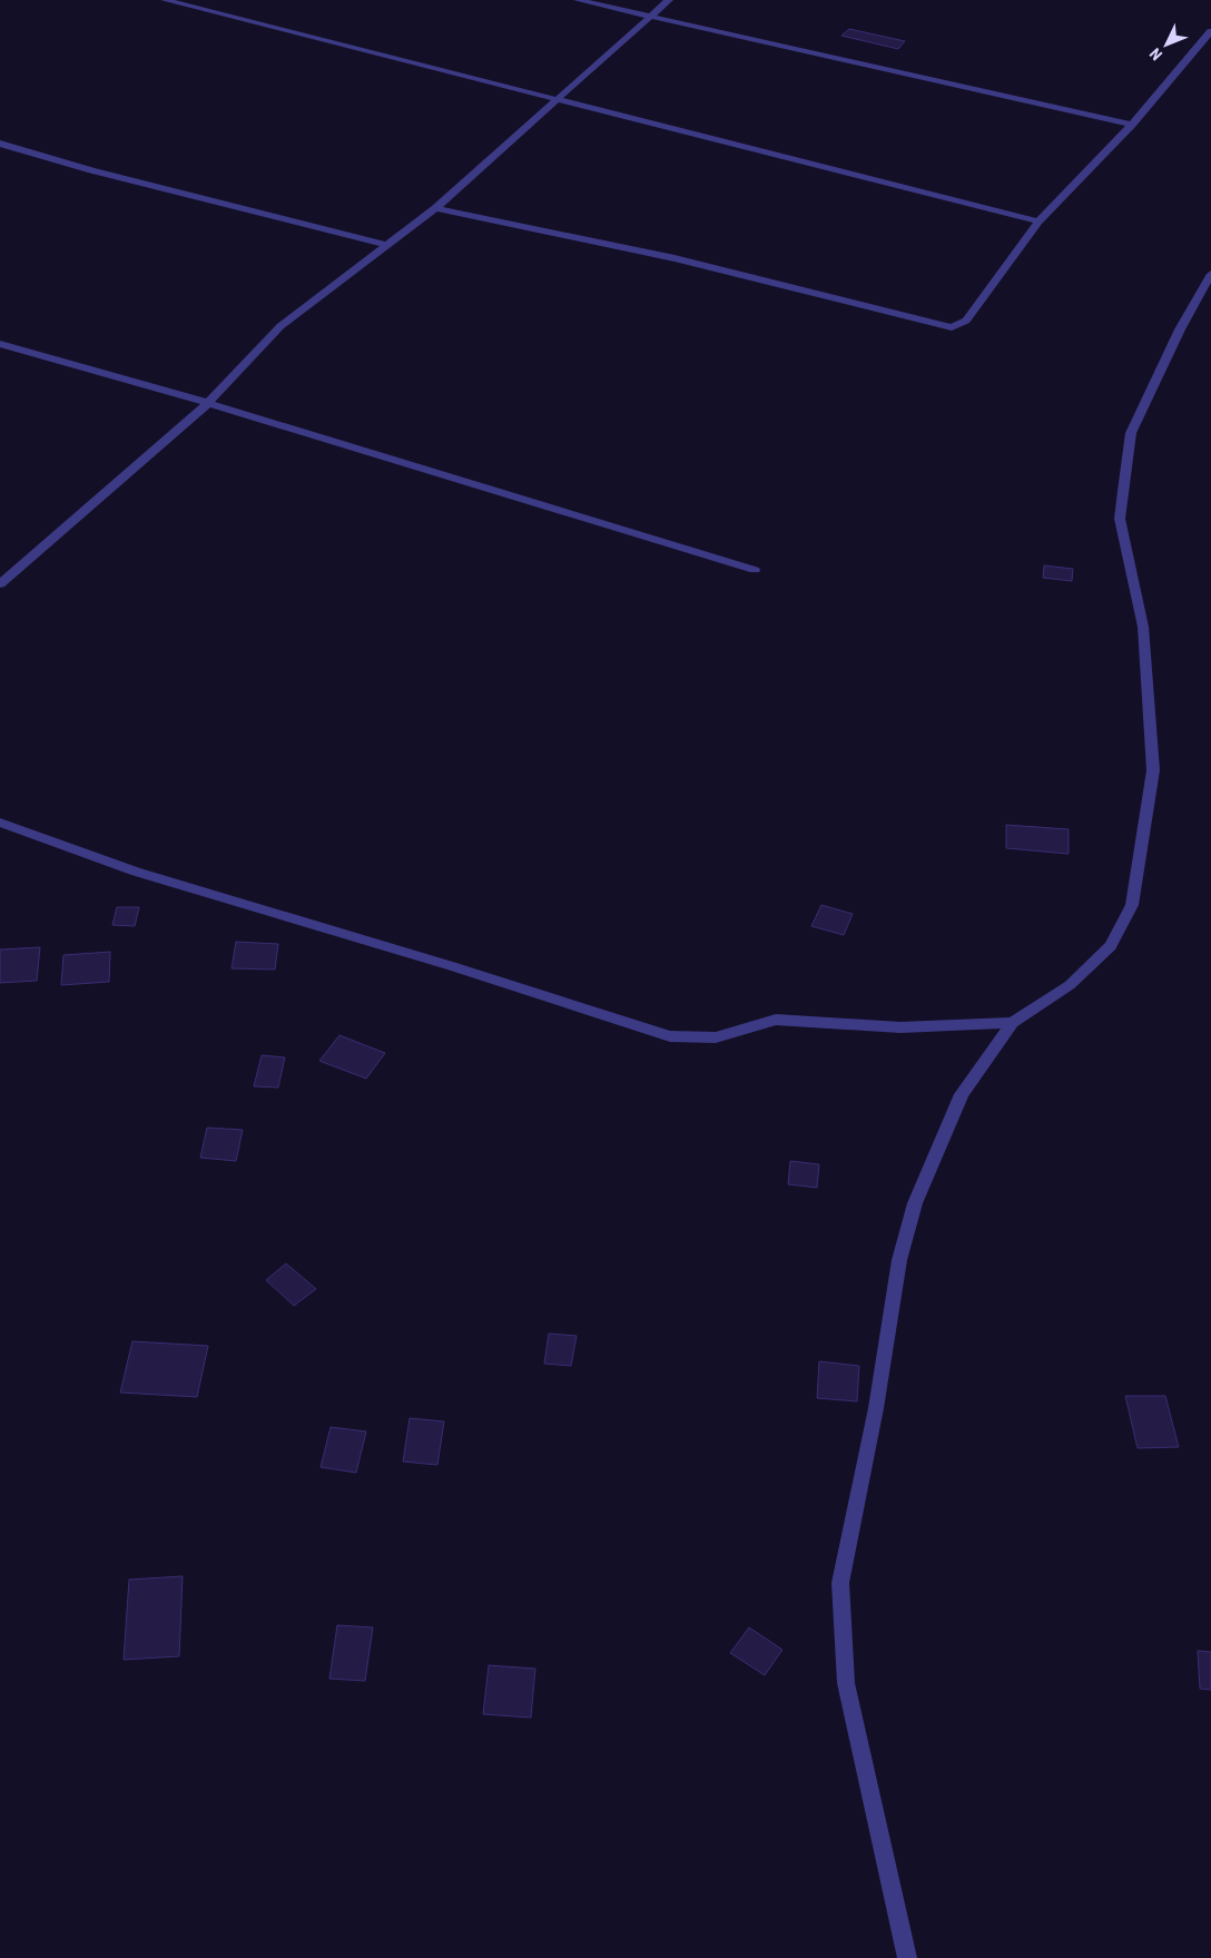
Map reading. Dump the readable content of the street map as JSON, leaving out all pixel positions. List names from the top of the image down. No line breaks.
{"north":"bottom left"}
